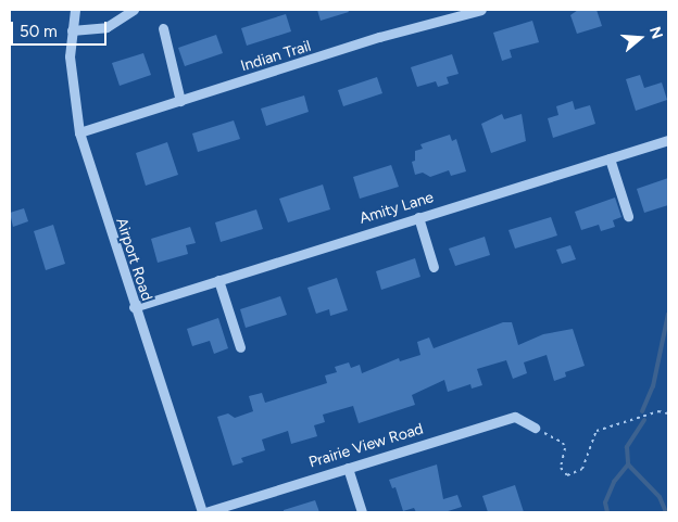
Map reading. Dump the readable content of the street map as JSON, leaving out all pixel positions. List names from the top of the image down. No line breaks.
{"streets":{"street":["Indian Trail","Amity Lane","Airport Road","Prairie View Road"]},"crossings":[["Indian Trail","Airport Road"],["Amity Lane","Airport Road"],["Airport Road","Prairie View Road"]],"scale_bar":"50 m","north":"right"}
